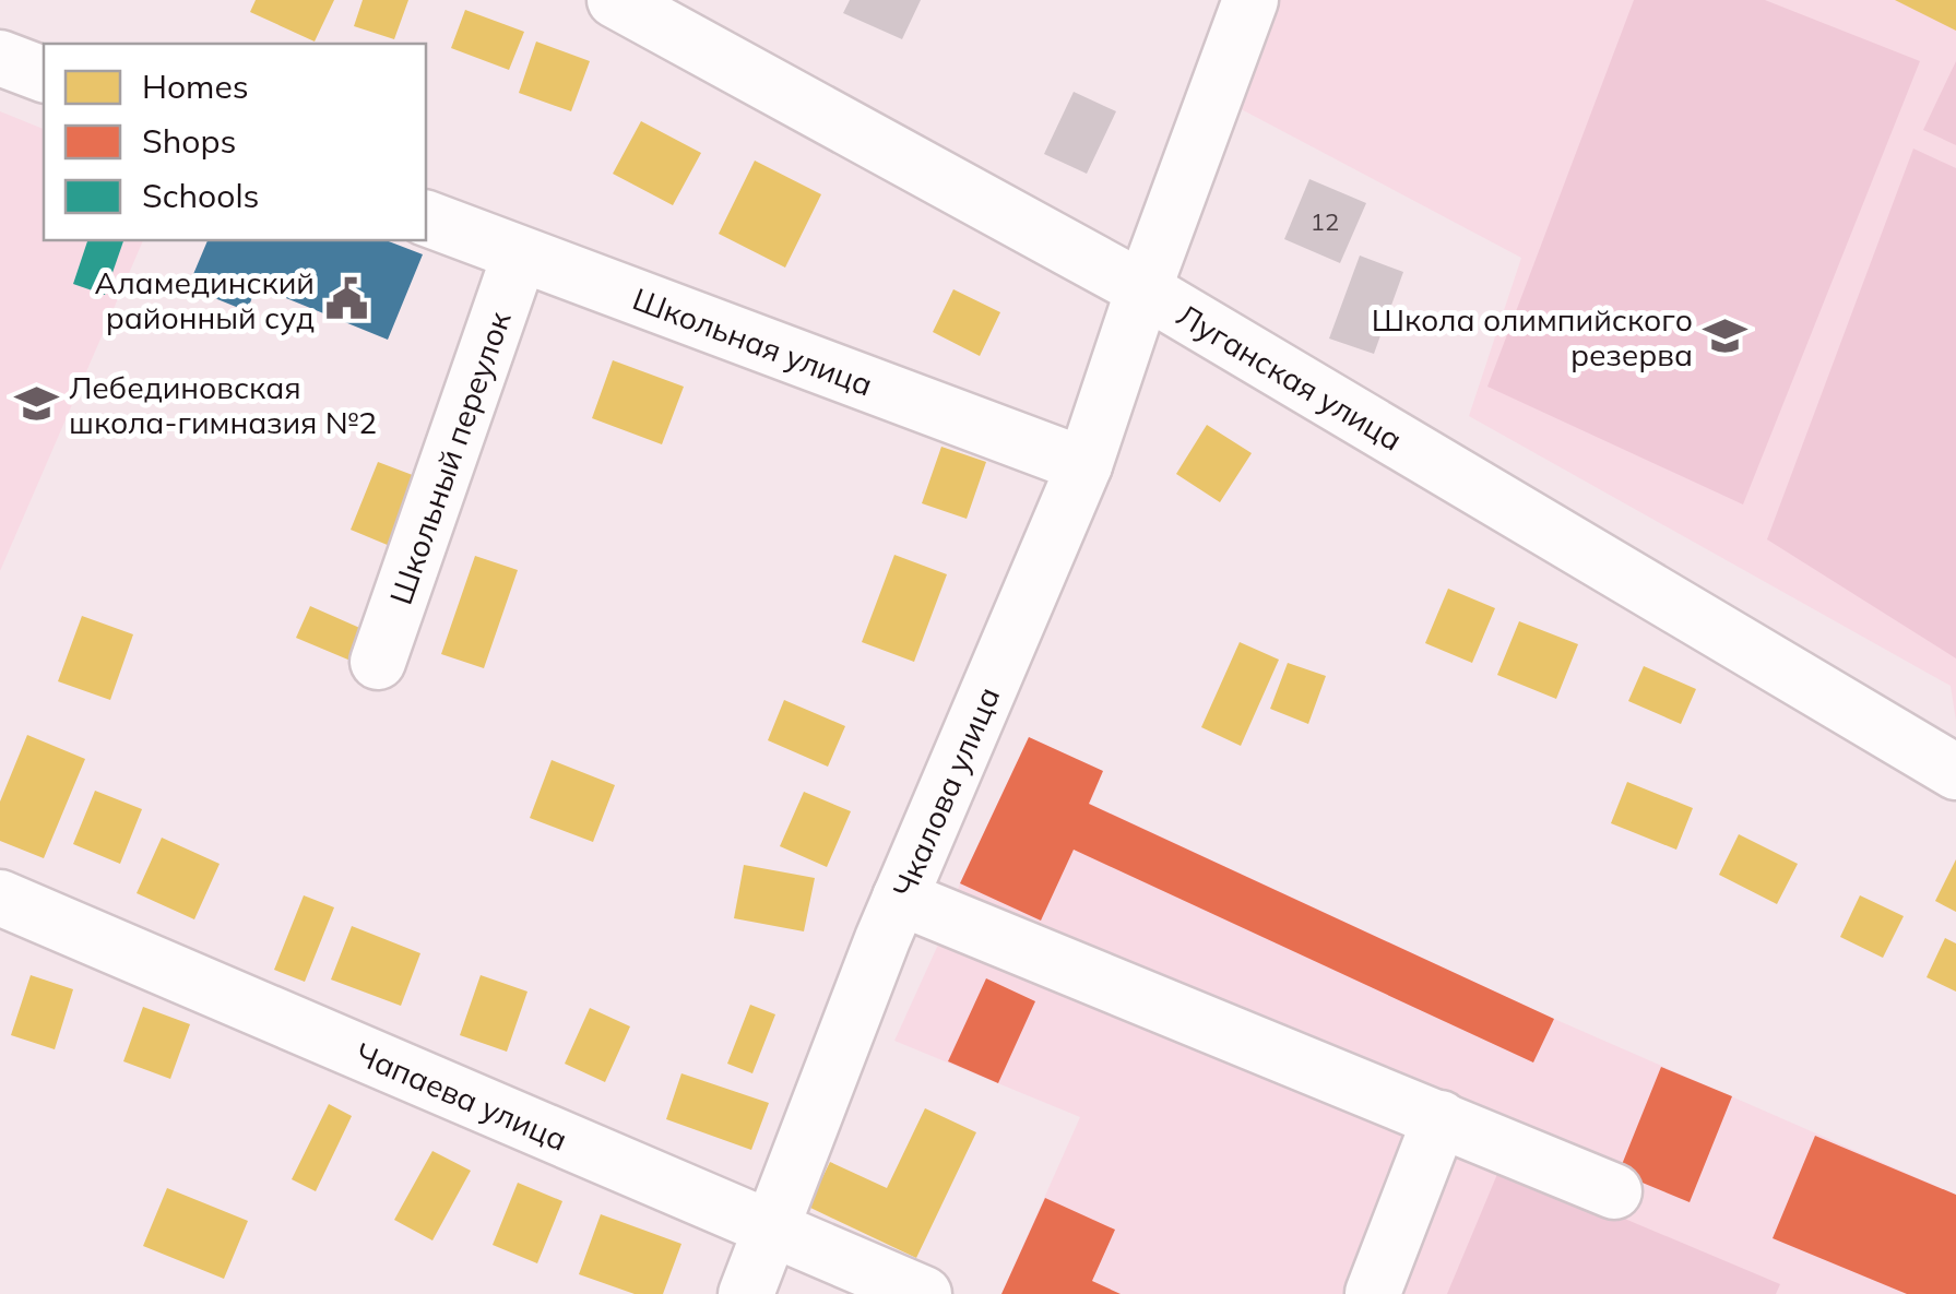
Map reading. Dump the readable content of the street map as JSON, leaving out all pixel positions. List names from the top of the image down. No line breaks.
{"streets":{"street":["Школьная улица","Луганская улица","Школьный переулок","Чкалова улица","Чапаева улица"]},"crossings":[["Школьная улица","Школьный переулок"],["Школьная улица","Чкалова улица"],["Луганская улица","Чкалова улица"],["Чкалова улица","Чапаева улица"]],"places":{"public building":["Аламединский районный суд"],"school or university":["Школа олимпийского резерва","Лебединовская школа-гимназия №2"]},"house_numbers":["12"],"legend":["Homes","Shops","Schools"]}
